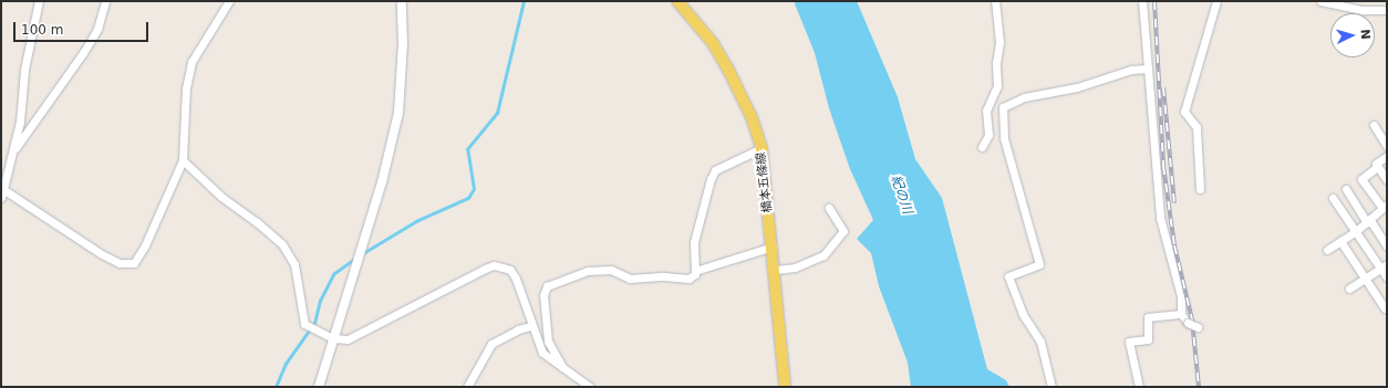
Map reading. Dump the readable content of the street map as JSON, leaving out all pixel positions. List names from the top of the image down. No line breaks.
{"streets":{"main road":["橋本五條線"]},"water":["紀の川"],"scale_bar":"100 m","north":"right"}
